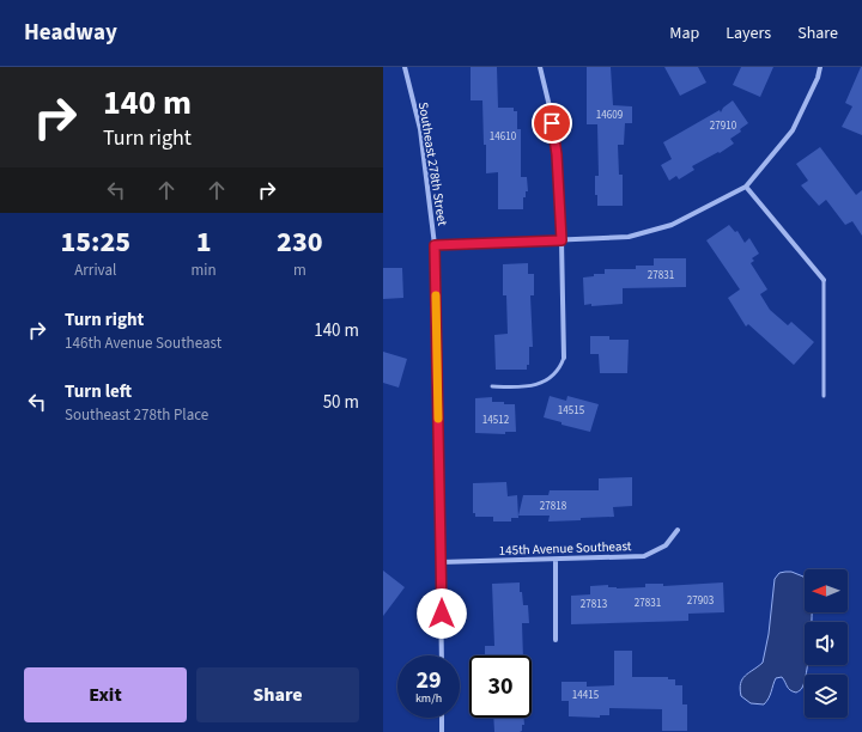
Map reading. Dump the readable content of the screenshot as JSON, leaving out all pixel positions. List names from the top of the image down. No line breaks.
{"streets":{"street":["Southeast 278th Street","145th Avenue Southeast"]},"crossings":[["Southeast 278th Street","145th Avenue Southeast"]],"house_numbers":["14609","27910","14610","27831","14515","14512","27818","27903","27831","27813","14415"],"north":"left","page":{"header":"Headway","nav":["Map","Layers","Share"],"turn":["140 m","Turn right"],"eta":["15:25","Arrival","1","min","230","m"],"list":[{"name":"Turn right","note":"146th Avenue Southeast","value":"140 m"},{"name":"Turn left","note":"Southeast 278th Place","value":"50 m"}],"speed":"29 km/h","limit":"30","buttons":["Exit","Share"]}}
